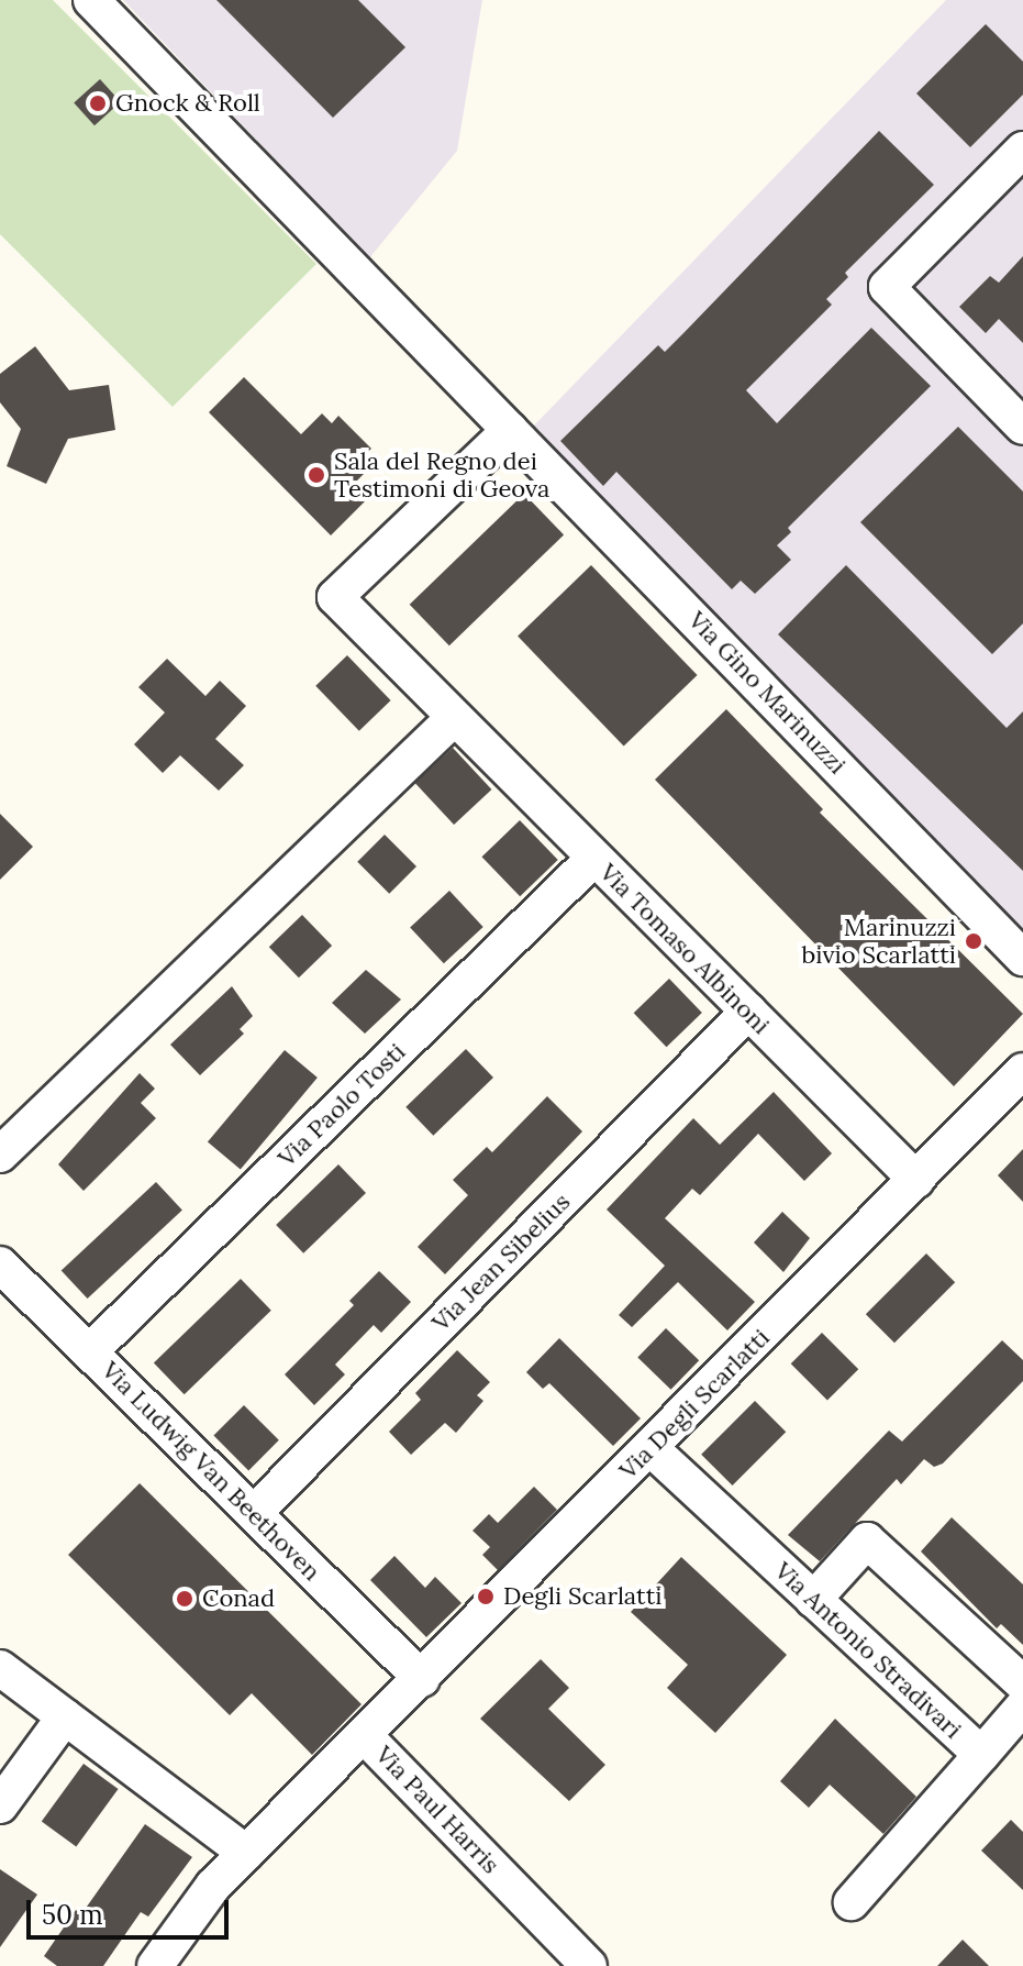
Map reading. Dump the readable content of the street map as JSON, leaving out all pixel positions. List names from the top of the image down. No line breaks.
{"streets":{"street":["Via Gino Marinuzzi","Via Tomaso Albinoni","Via Paolo Tosti","Via Jean Sibelius","Via Degli Scarlatti","Via Ludwig Van Beethoven","Via Antonio Stradivari","Via Paul Harris"]},"crossings":[["Via Gino Marinuzzi","Via Tomaso Albinoni"],["Via Tomaso Albinoni","Via Paolo Tosti"],["Via Tomaso Albinoni","Via Jean Sibelius"],["Via Tomaso Albinoni","Via Degli Scarlatti"],["Via Paolo Tosti","Via Ludwig Van Beethoven"],["Via Jean Sibelius","Via Ludwig Van Beethoven"],["Via Degli Scarlatti","Via Ludwig Van Beethoven"],["Via Degli Scarlatti","Via Antonio Stradivari"],["Via Degli Scarlatti","Via Paul Harris"]],"places":["Gnock & Roll","Sala del Regno dei Testimoni di Geova","Marinuzzi bivio Scarlatti","Degli Scarlatti","Conad"],"scale_bar":"50 m"}
